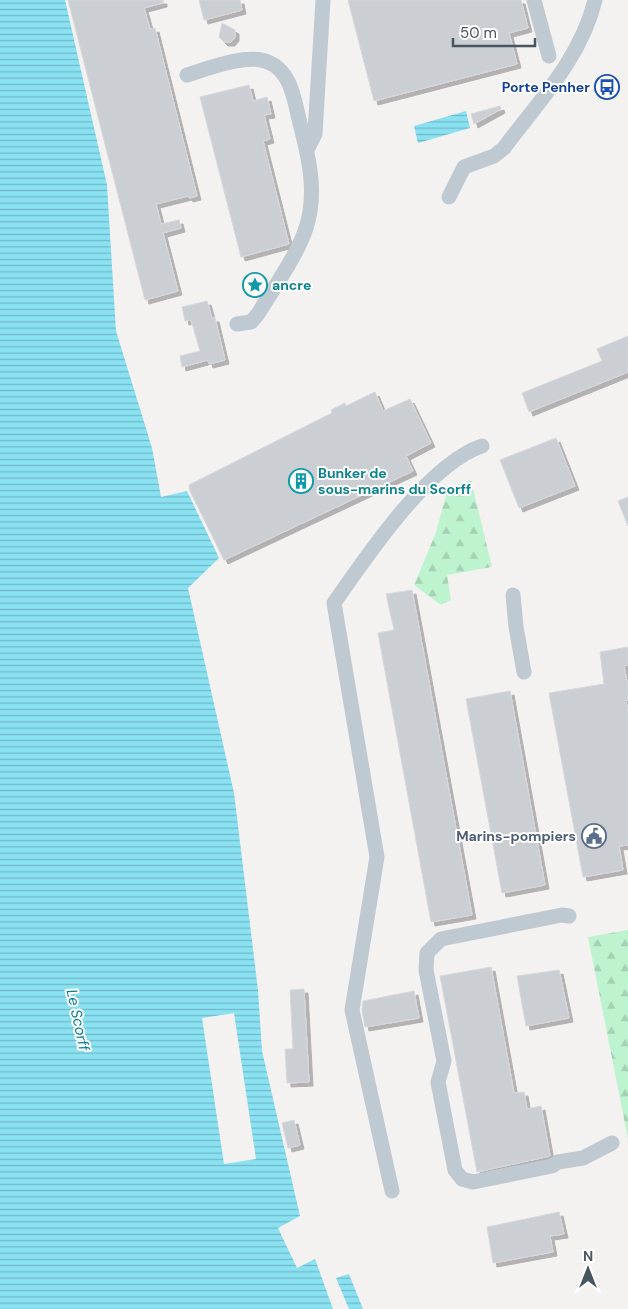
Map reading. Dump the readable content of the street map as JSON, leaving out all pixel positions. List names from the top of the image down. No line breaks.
{"water":["Le Scorff"],"places":{"bus stop":["Porte Penher"],"place":["ancre"],"building":["Bunker de sous-marins du Scorff"],"public building":["Marins-pompiers"]},"scale_bar":"50 m","north":"top"}
